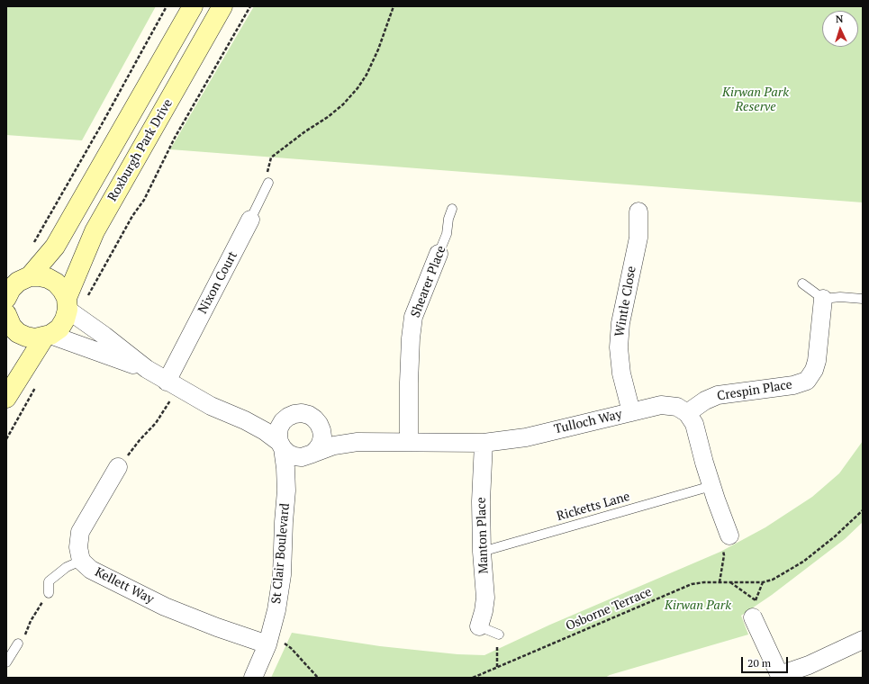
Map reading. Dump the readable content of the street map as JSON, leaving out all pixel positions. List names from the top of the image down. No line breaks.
{"streets":{"street":["Roxburgh Park Drive","Shearer Place","Nixon Court","Wintle Close","Crespin Place","Tulloch Way","Manton Place","St Clair Boulevard","Kellett Way"],"lane":["Ricketts Lane"],"path":["Osborne Terrace"]},"crossings":[["Shearer Place","Tulloch Way"],["Wintle Close","Tulloch Way"],["Crespin Place","Tulloch Way"],["Tulloch Way","Manton Place"],["Tulloch Way","St Clair Boulevard"],["Ricketts Lane","Manton Place"],["St Clair Boulevard","Kellett Way"]],"parks":["Kirwan Park Reserve","Kirwan Park"],"scale_bar":"20 m","north":"top"}
